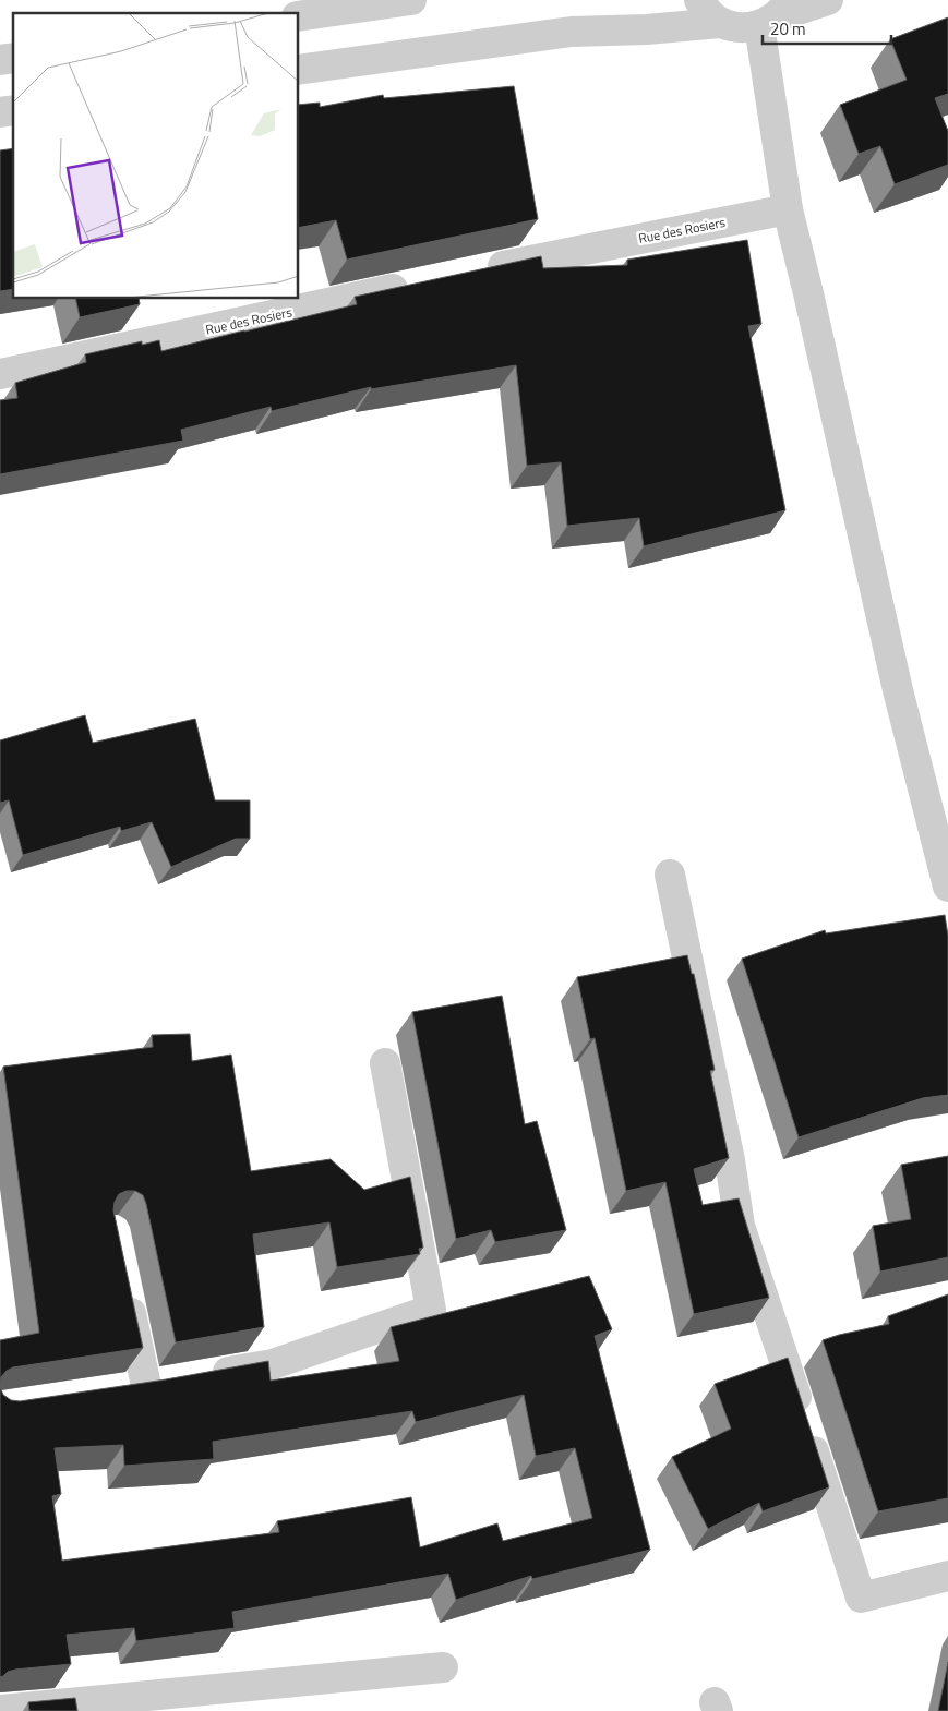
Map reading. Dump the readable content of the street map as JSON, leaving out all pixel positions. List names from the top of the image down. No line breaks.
{"streets":{"street":["Rue des Rosiers"]},"scale_bar":"20 m"}
